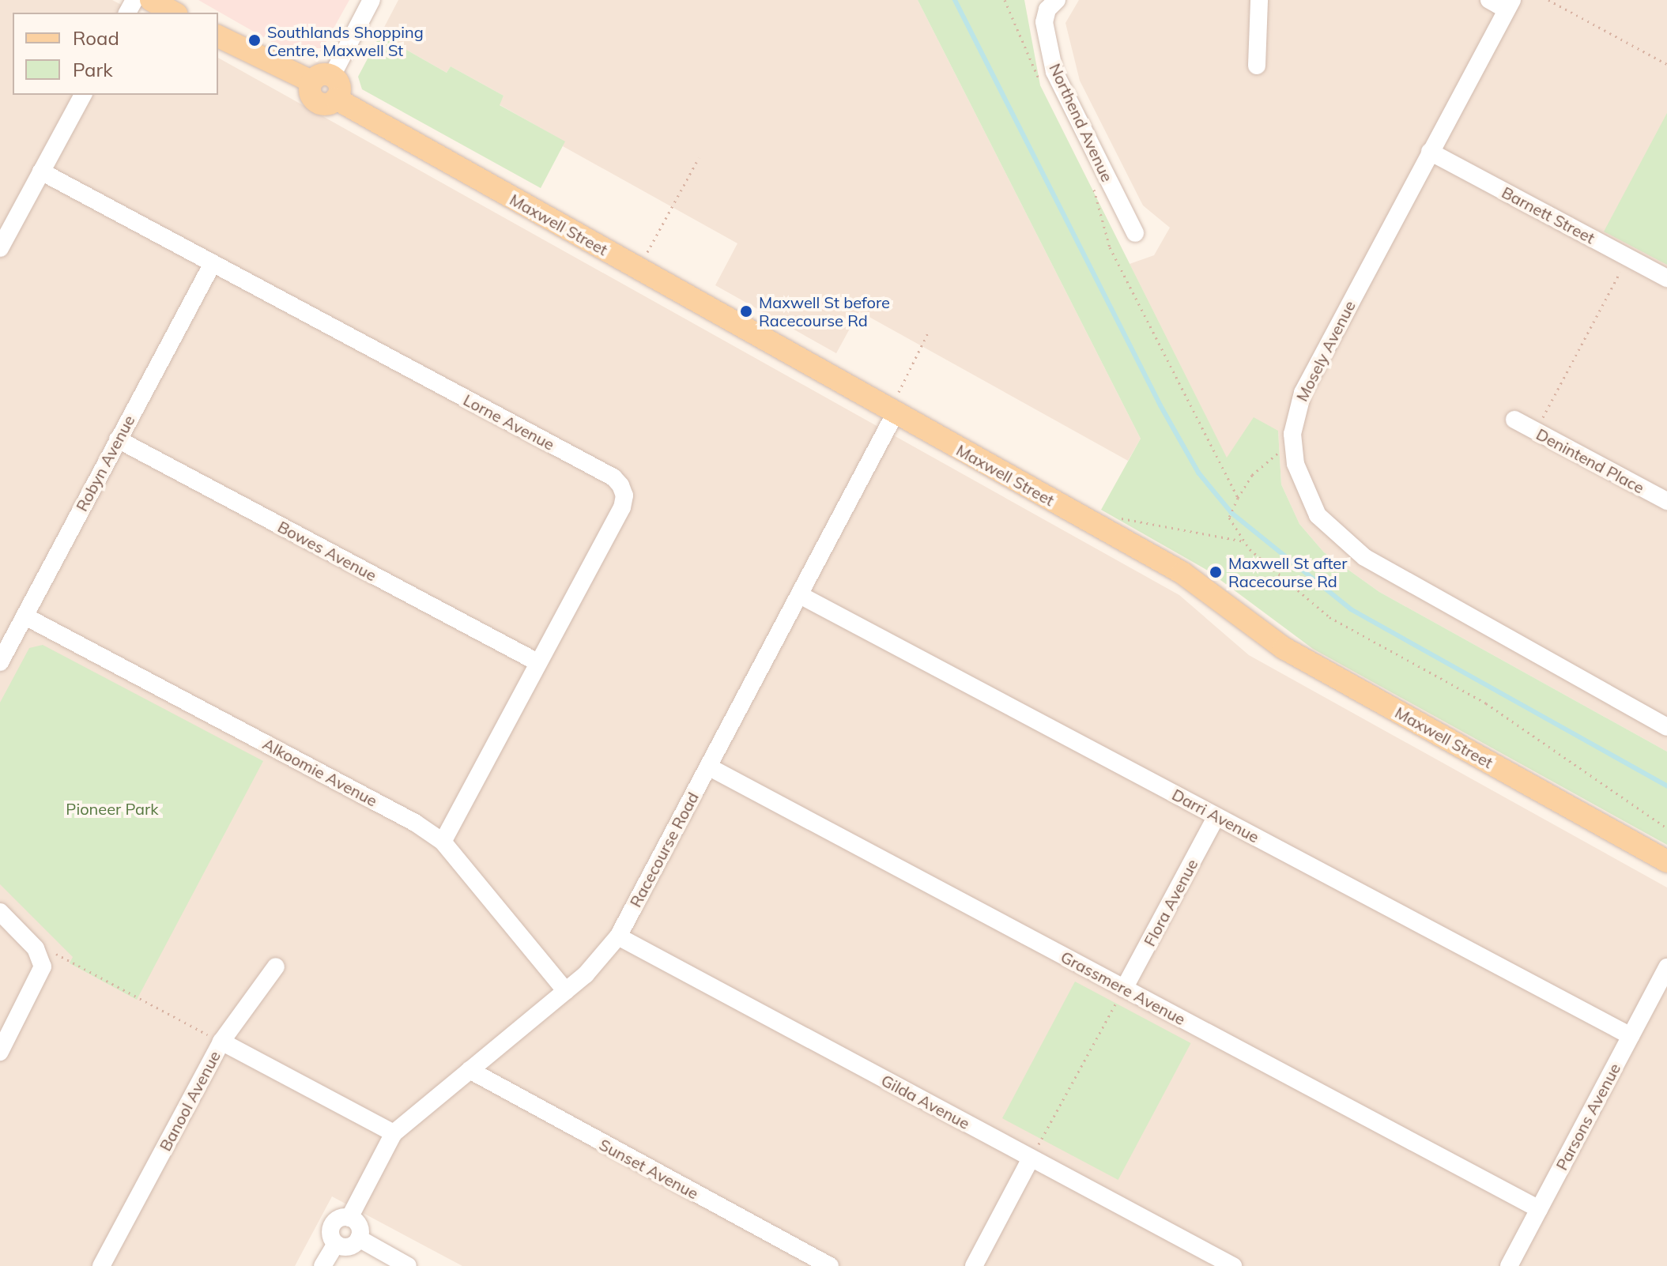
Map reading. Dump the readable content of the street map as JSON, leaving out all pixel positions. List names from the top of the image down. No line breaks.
{"streets":{"main road":["Maxwell Street"],"street":["Northend Avenue","Barnett Street","Mosely Avenue","Lorne Avenue","Denintend Place","Robyn Avenue","Bowes Avenue","Alkoomie Avenue","Darri Avenue","Racecourse Road","Flora Avenue","Grassmere Avenue","Banool Avenue","Gilda Avenue","Parsons Avenue","Sunset Avenue"]},"crossings":[["Barnett Street","Mosely Avenue"],["Maxwell Street","Racecourse Road"],["Lorne Avenue","Robyn Avenue"],["Lorne Avenue","Bowes Avenue"],["Lorne Avenue","Alkoomie Avenue"],["Robyn Avenue","Bowes Avenue"],["Robyn Avenue","Alkoomie Avenue"],["Alkoomie Avenue","Racecourse Road"],["Darri Avenue","Racecourse Road"],["Darri Avenue","Flora Avenue"],["Darri Avenue","Parsons Avenue"],["Racecourse Road","Grassmere Avenue"],["Racecourse Road","Banool Avenue"],["Racecourse Road","Gilda Avenue"],["Racecourse Road","Sunset Avenue"],["Flora Avenue","Grassmere Avenue"],["Grassmere Avenue","Parsons Avenue"]],"parks":["Pioneer Park"],"places":["Southlands Shopping Centre, Maxwell St","Maxwell St before Racecourse Rd","Maxwell St after Racecourse Rd"],"legend":["Road","Park"]}
